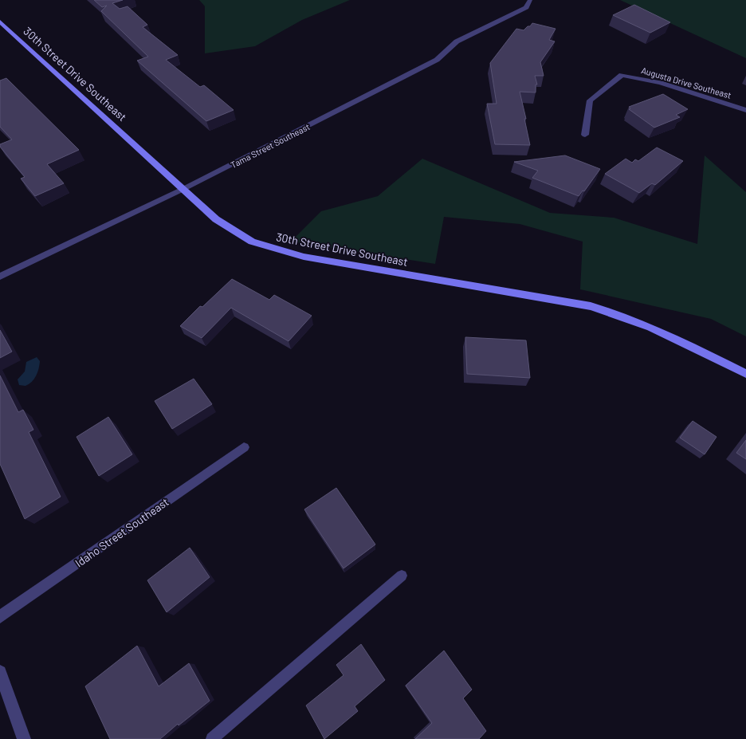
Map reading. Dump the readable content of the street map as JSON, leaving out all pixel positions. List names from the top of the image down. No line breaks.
{"streets":{"main road":["30th Street Drive Southeast"],"street":["Augusta Drive Southeast","Tama Street Southeast","Idaho Street Southeast"]},"crossings":[["30th Street Drive Southeast","Tama Street Southeast"]]}
